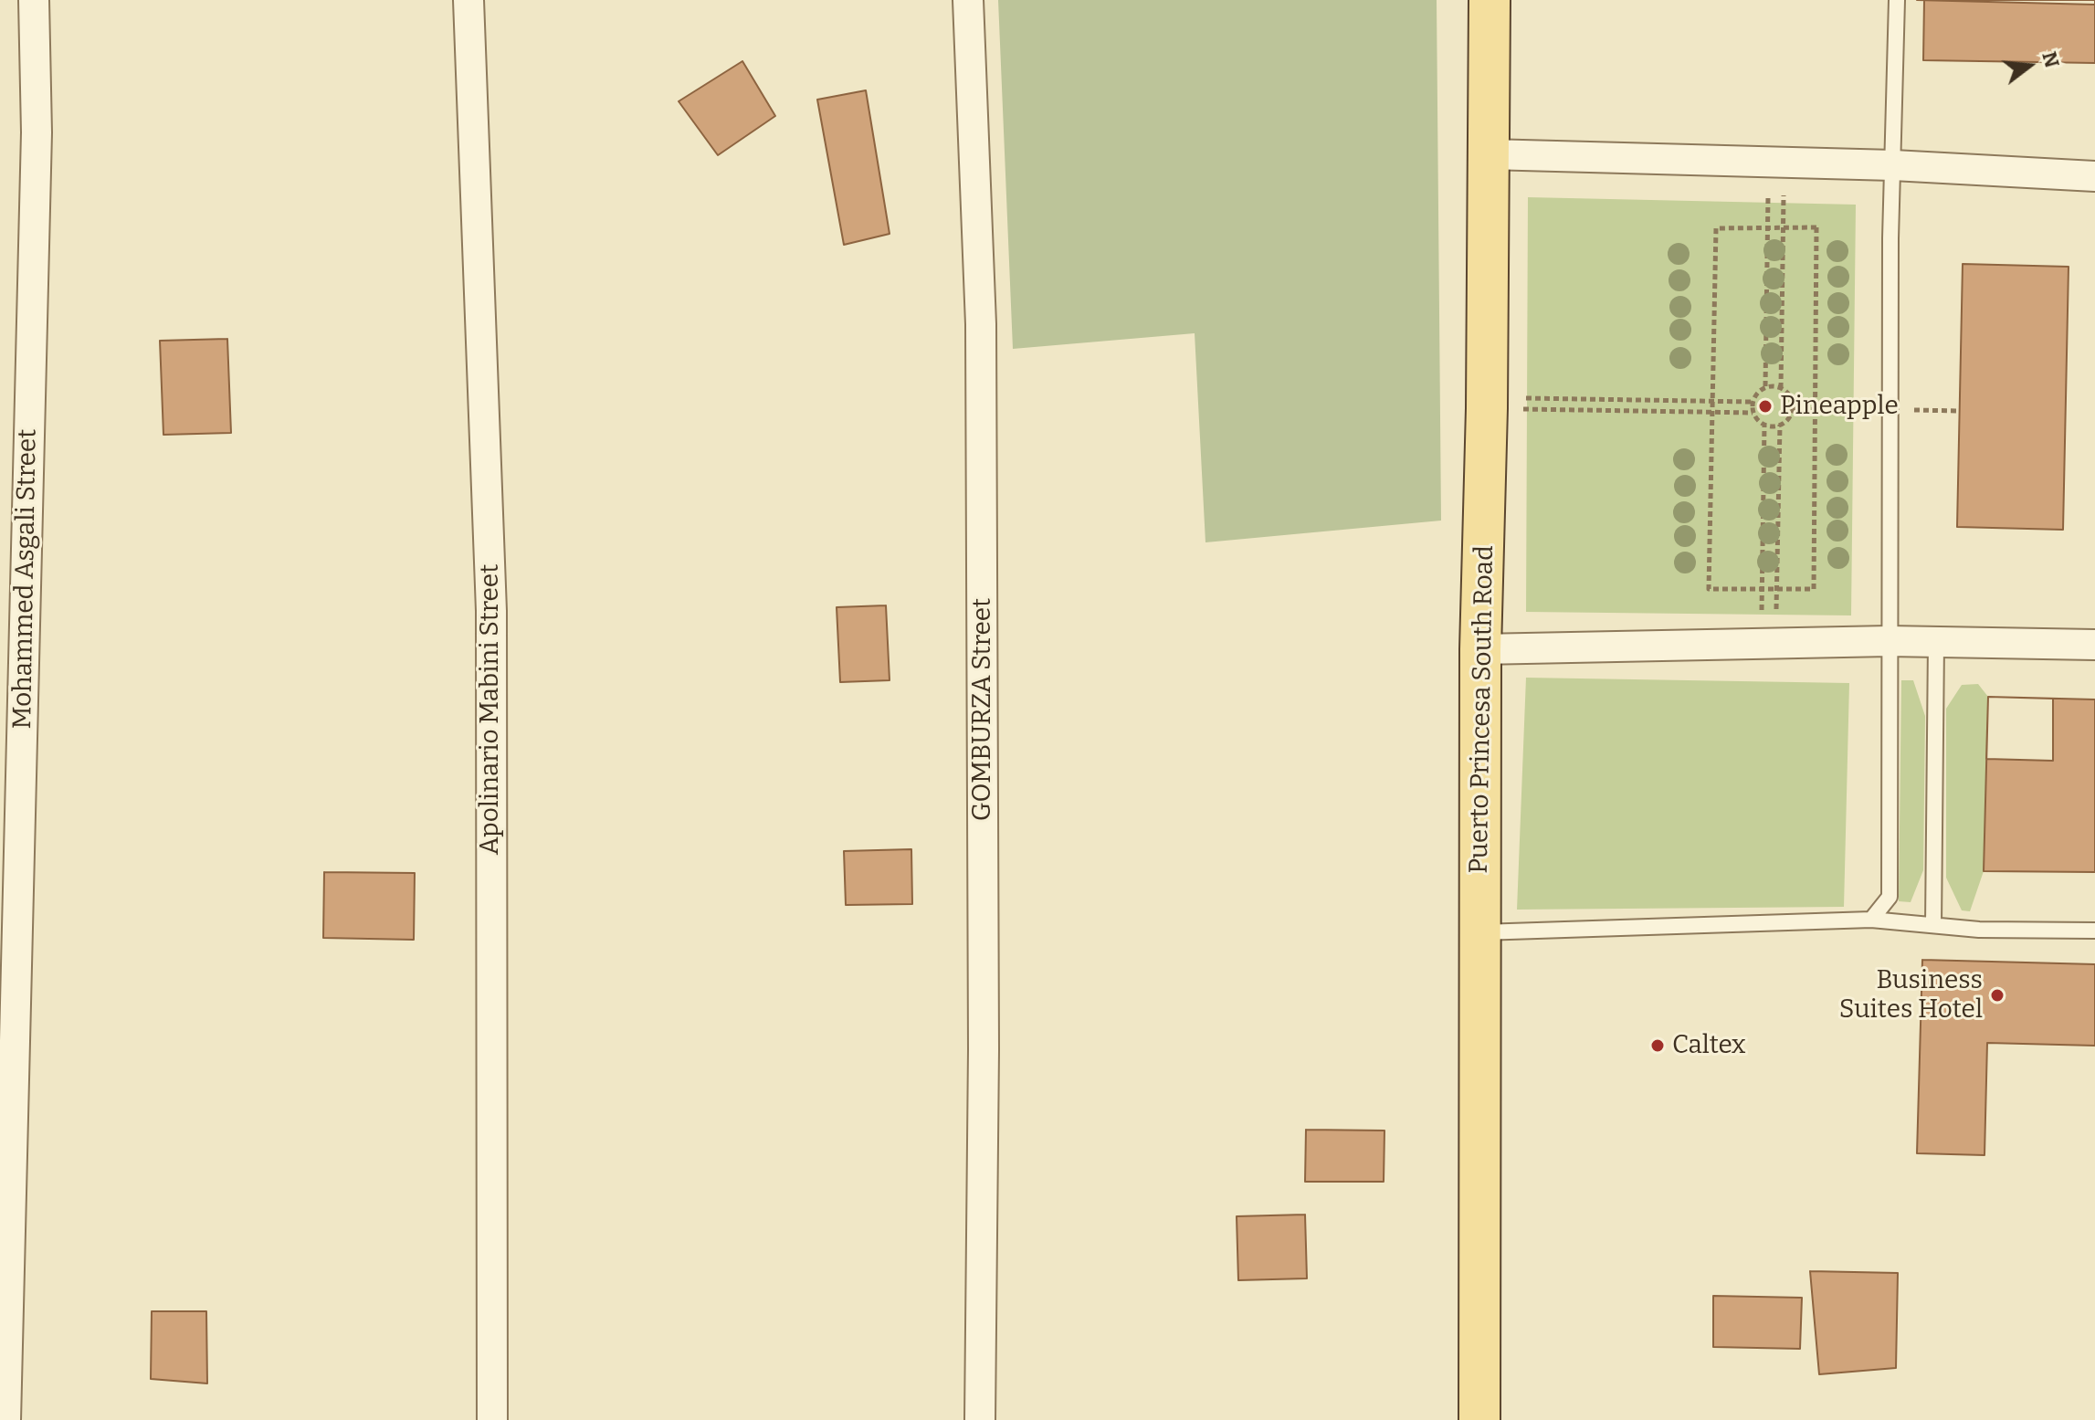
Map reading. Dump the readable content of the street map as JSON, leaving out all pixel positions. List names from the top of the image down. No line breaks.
{"streets":{"main road":["Puerto Princesa South Road"],"street":["Mohammed Asgali Street","Apolinario Mabini Street","GOMBURZA Street"]},"places":["Pineapple","Business Suites Hotel","Caltex"],"north":"right"}
